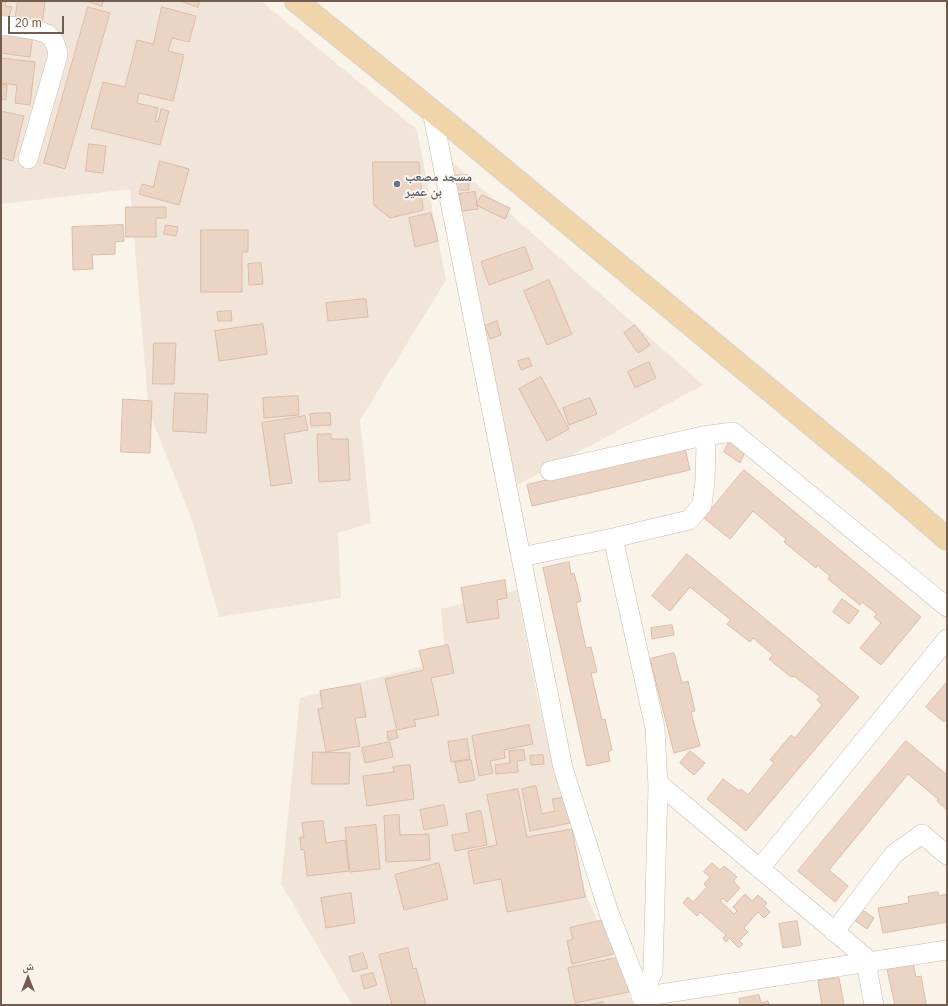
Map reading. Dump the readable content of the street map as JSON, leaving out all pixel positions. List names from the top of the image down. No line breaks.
{"places":["مسجد مصعب بن عمير"],"scale_bar":"20 m","north":"top"}
